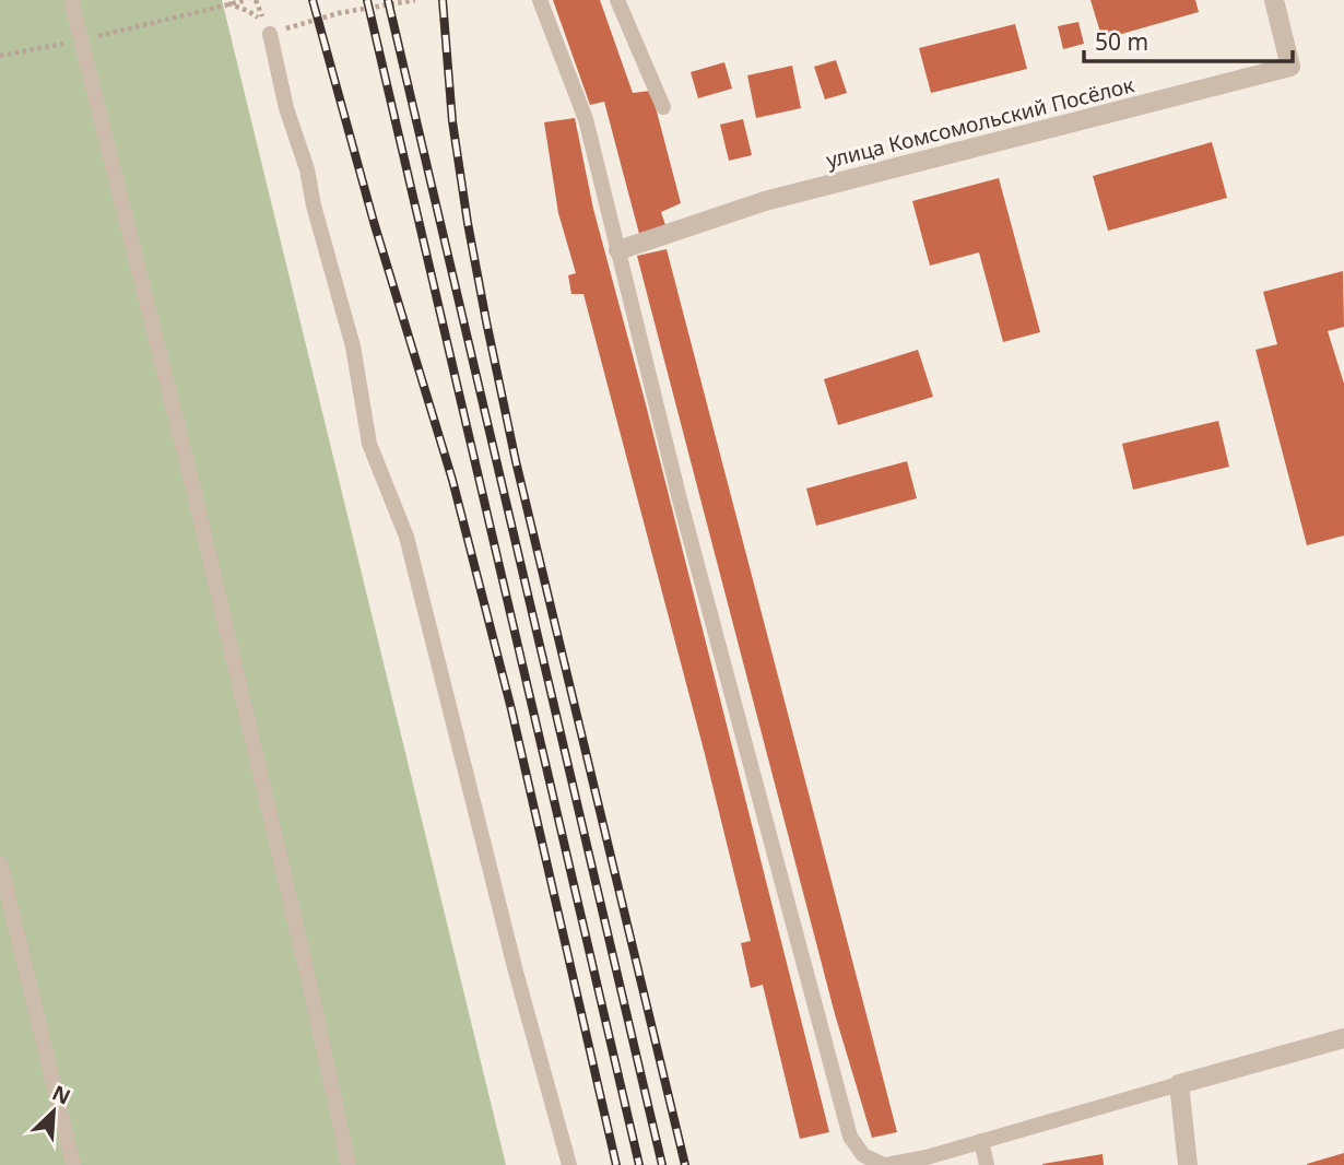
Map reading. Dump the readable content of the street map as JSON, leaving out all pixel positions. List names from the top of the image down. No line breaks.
{"streets":{"street":["улица Комсомольский Посёлок"]},"scale_bar":"50 m","north":"top right"}
